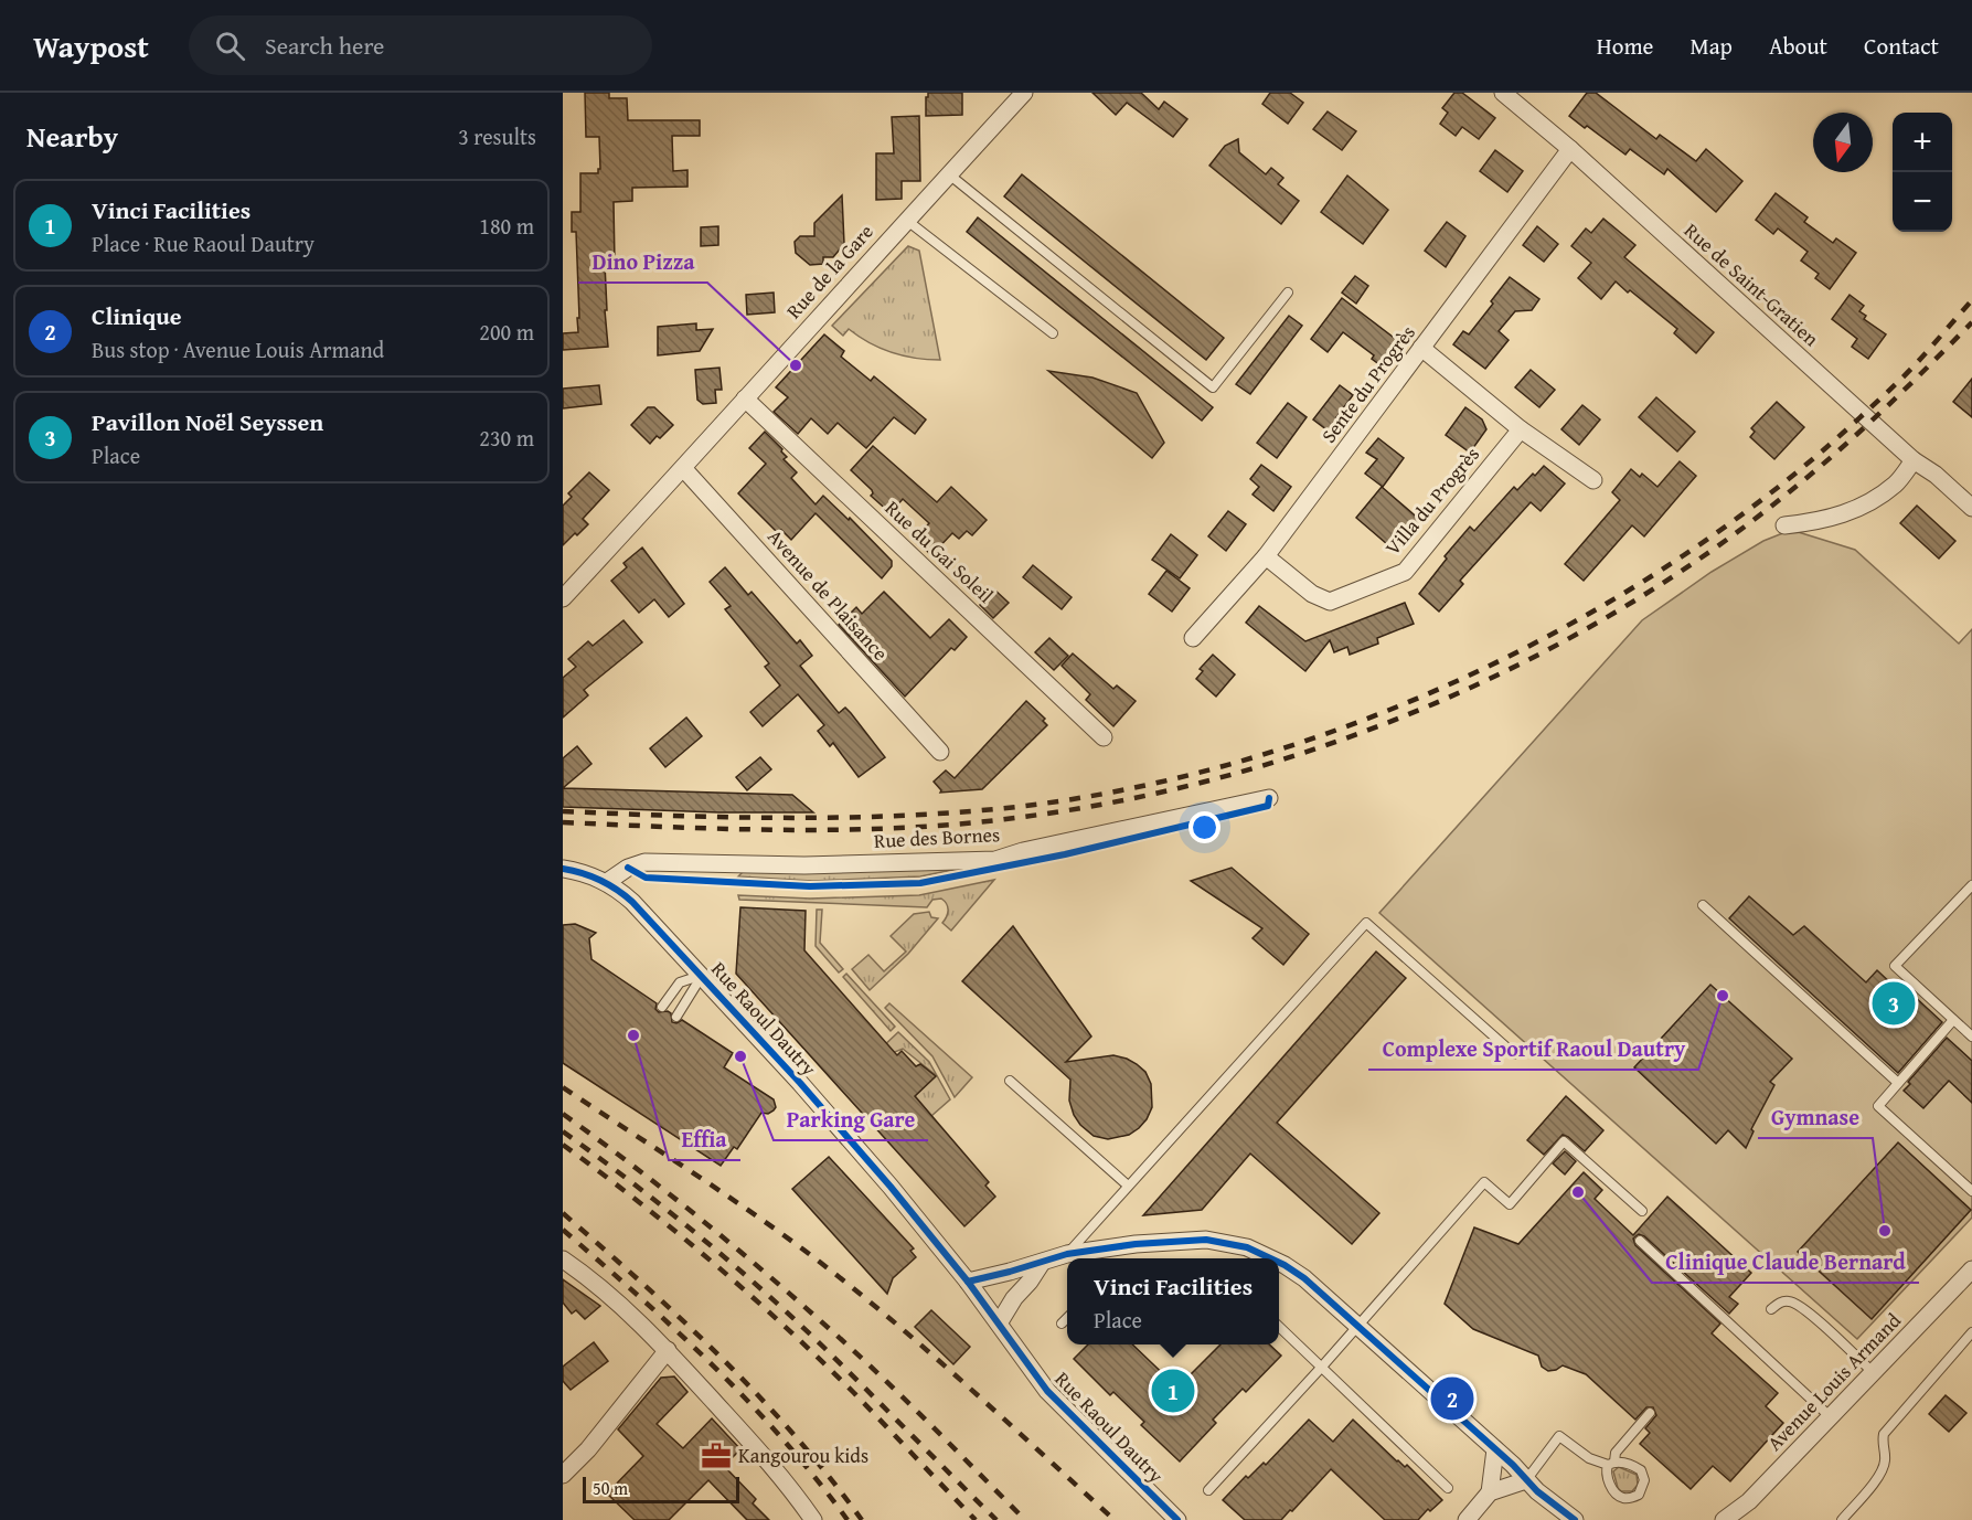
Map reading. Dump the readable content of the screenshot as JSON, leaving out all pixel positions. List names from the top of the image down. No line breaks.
{"streets":{"street":["Rue de la Gare","Rue de Saint-Gratien","Sente du Progrès","Villa du Progrès","Rue du Gai Soleil","Avenue de Plaisance","Rue des Bornes","Rue Raoul Dautry","Avenue Louis Armand"]},"crossings":[["Rue de la Gare","Rue du Gai Soleil"],["Rue de la Gare","Avenue de Plaisance"],["Rue de Saint-Gratien","Sente du Progrès"],["Sente du Progrès","Villa du Progrès"],["Rue des Bornes","Rue Raoul Dautry"]],"places":{"other":["Dino Pizza","Complexe Sportif Raoul Dautry","Effia","Parking Gare","Clinique Claude Bernard","Gymnase"],"office":["Kangourou kids"]},"scale_bar":"50 m","north":"bottom","page":{"header":"Waypost","search":"Search here","nav":["Home","Map","About","Contact"],"heading":["Nearby","3 results"],"map_buttons":["+","−"],"list":[{"mark":"1","name":"Vinci Facilities","note":"Place · Rue Raoul Dautry","value":"180 m"},{"mark":"2","name":"Clinique","note":"Bus stop · Avenue Louis Armand","value":"200 m"},{"mark":"3","name":"Pavillon Noël Seyssen","note":"Place","value":"230 m"}],"pins":["3","1","2"],"popup":["Vinci Facilities","Place"],"scale":"50 m"}}
